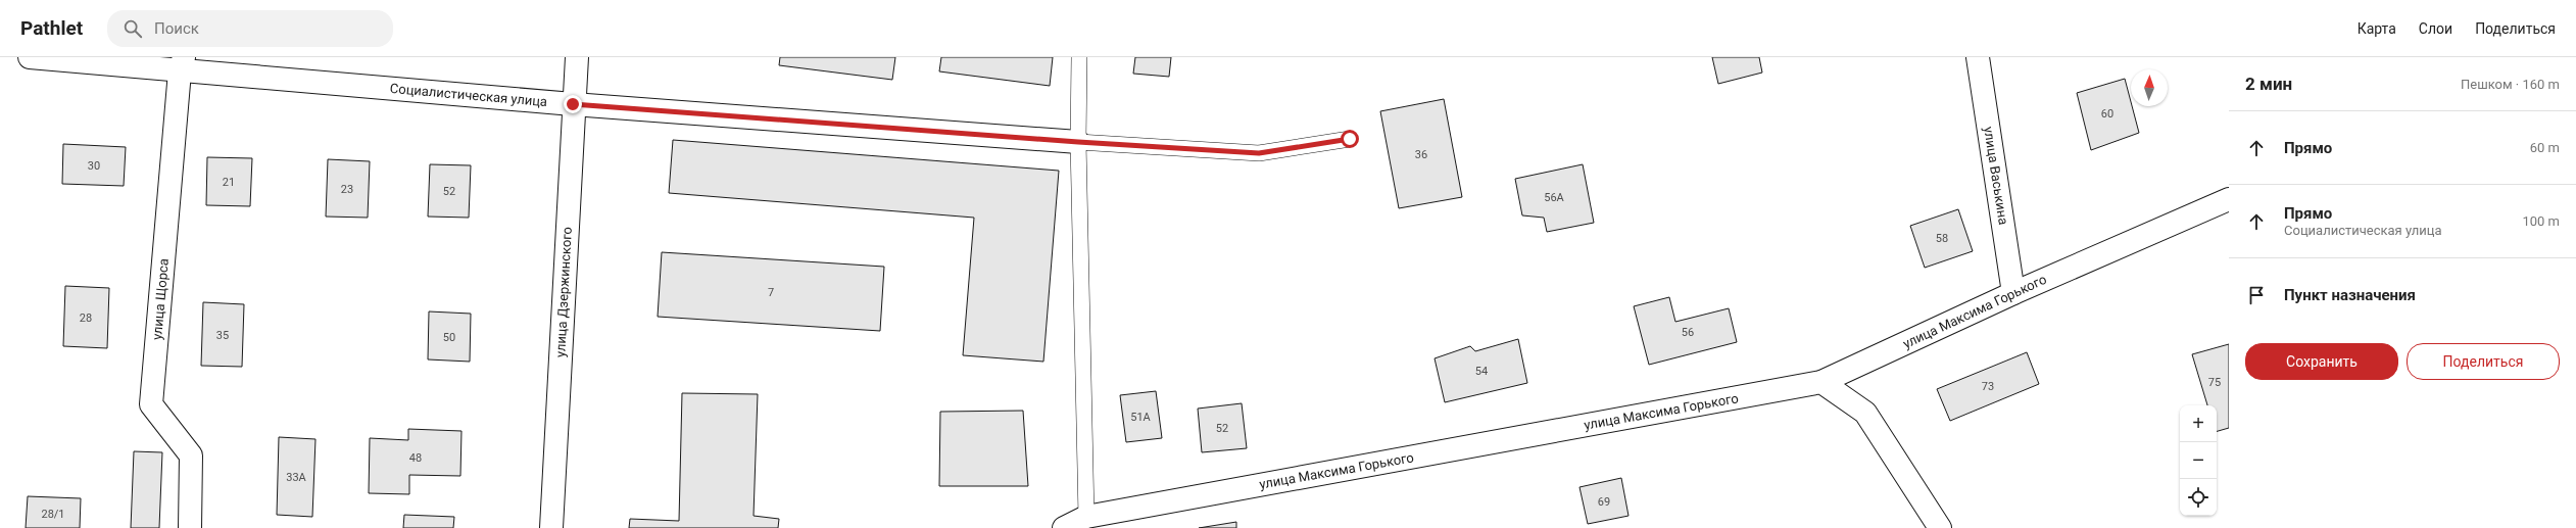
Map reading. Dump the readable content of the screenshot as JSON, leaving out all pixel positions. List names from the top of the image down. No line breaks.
{"streets":{"street":["Социалистическая улица","улица Васькина","улица Дзержинского","улица Щорса","улица Максима Горького"]},"crossings":[["Социалистическая улица","улица Дзержинского"],["Социалистическая улица","улица Щорса"],["улица Васькина","улица Максима Горького"]],"house_numbers":["60","36","30","21","23","52","56А","58","7","28","56","35","50","54","75","73","51А","52","48","33А","69","28/1"],"north":"top","page":{"header":"Pathlet","search":"Поиск","nav":["Карта","Слои","Поделиться"],"heading":["2 мин","Пешком · 160 m"],"list":[["Прямо","60 m"],["Прямо","Социалистическая улица","100 m"],"Пункт назначения"],"buttons":["Сохранить","Поделиться"],"map_buttons":["+","−"]}}
